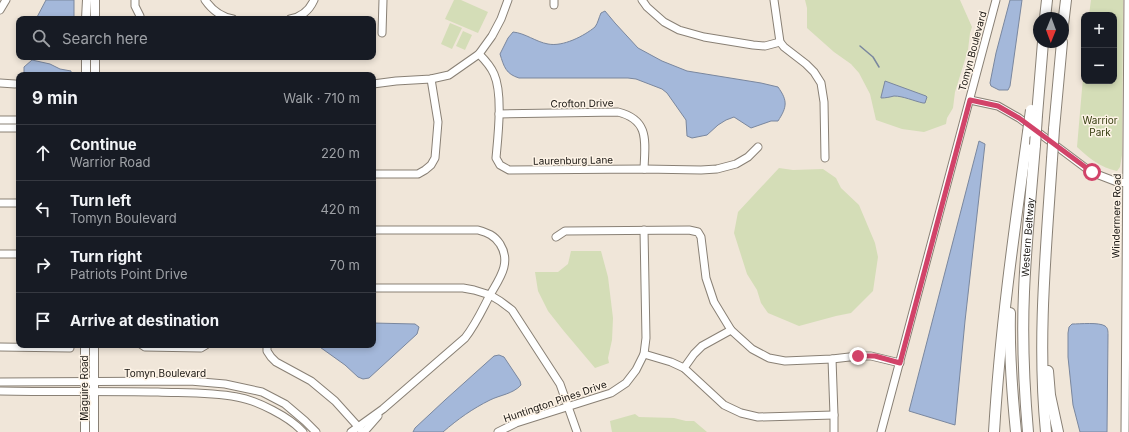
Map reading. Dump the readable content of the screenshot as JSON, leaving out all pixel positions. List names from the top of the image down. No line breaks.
{"streets":{"highway":["Western Beltway"],"main road":["Maguire Road"],"street":["Tomyn Boulevard","Crofton Drive","Laurenburg Lane","Windermere Road","Huntington Pines Drive"]},"crossings":[["Tomyn Boulevard","Maguire Road"],["Crofton Drive","Laurenburg Lane"]],"parks":["Warrior Park"],"north":"bottom","page":{"map_buttons":["+","−"],"search":"Search here","heading":["9 min","Walk · 710 m"],"list":[["Continue","Warrior Road","220 m"],["Turn left","Tomyn Boulevard","420 m"],["Turn right","Patriots Point Drive","70 m"],"Arrive at destination"]}}
